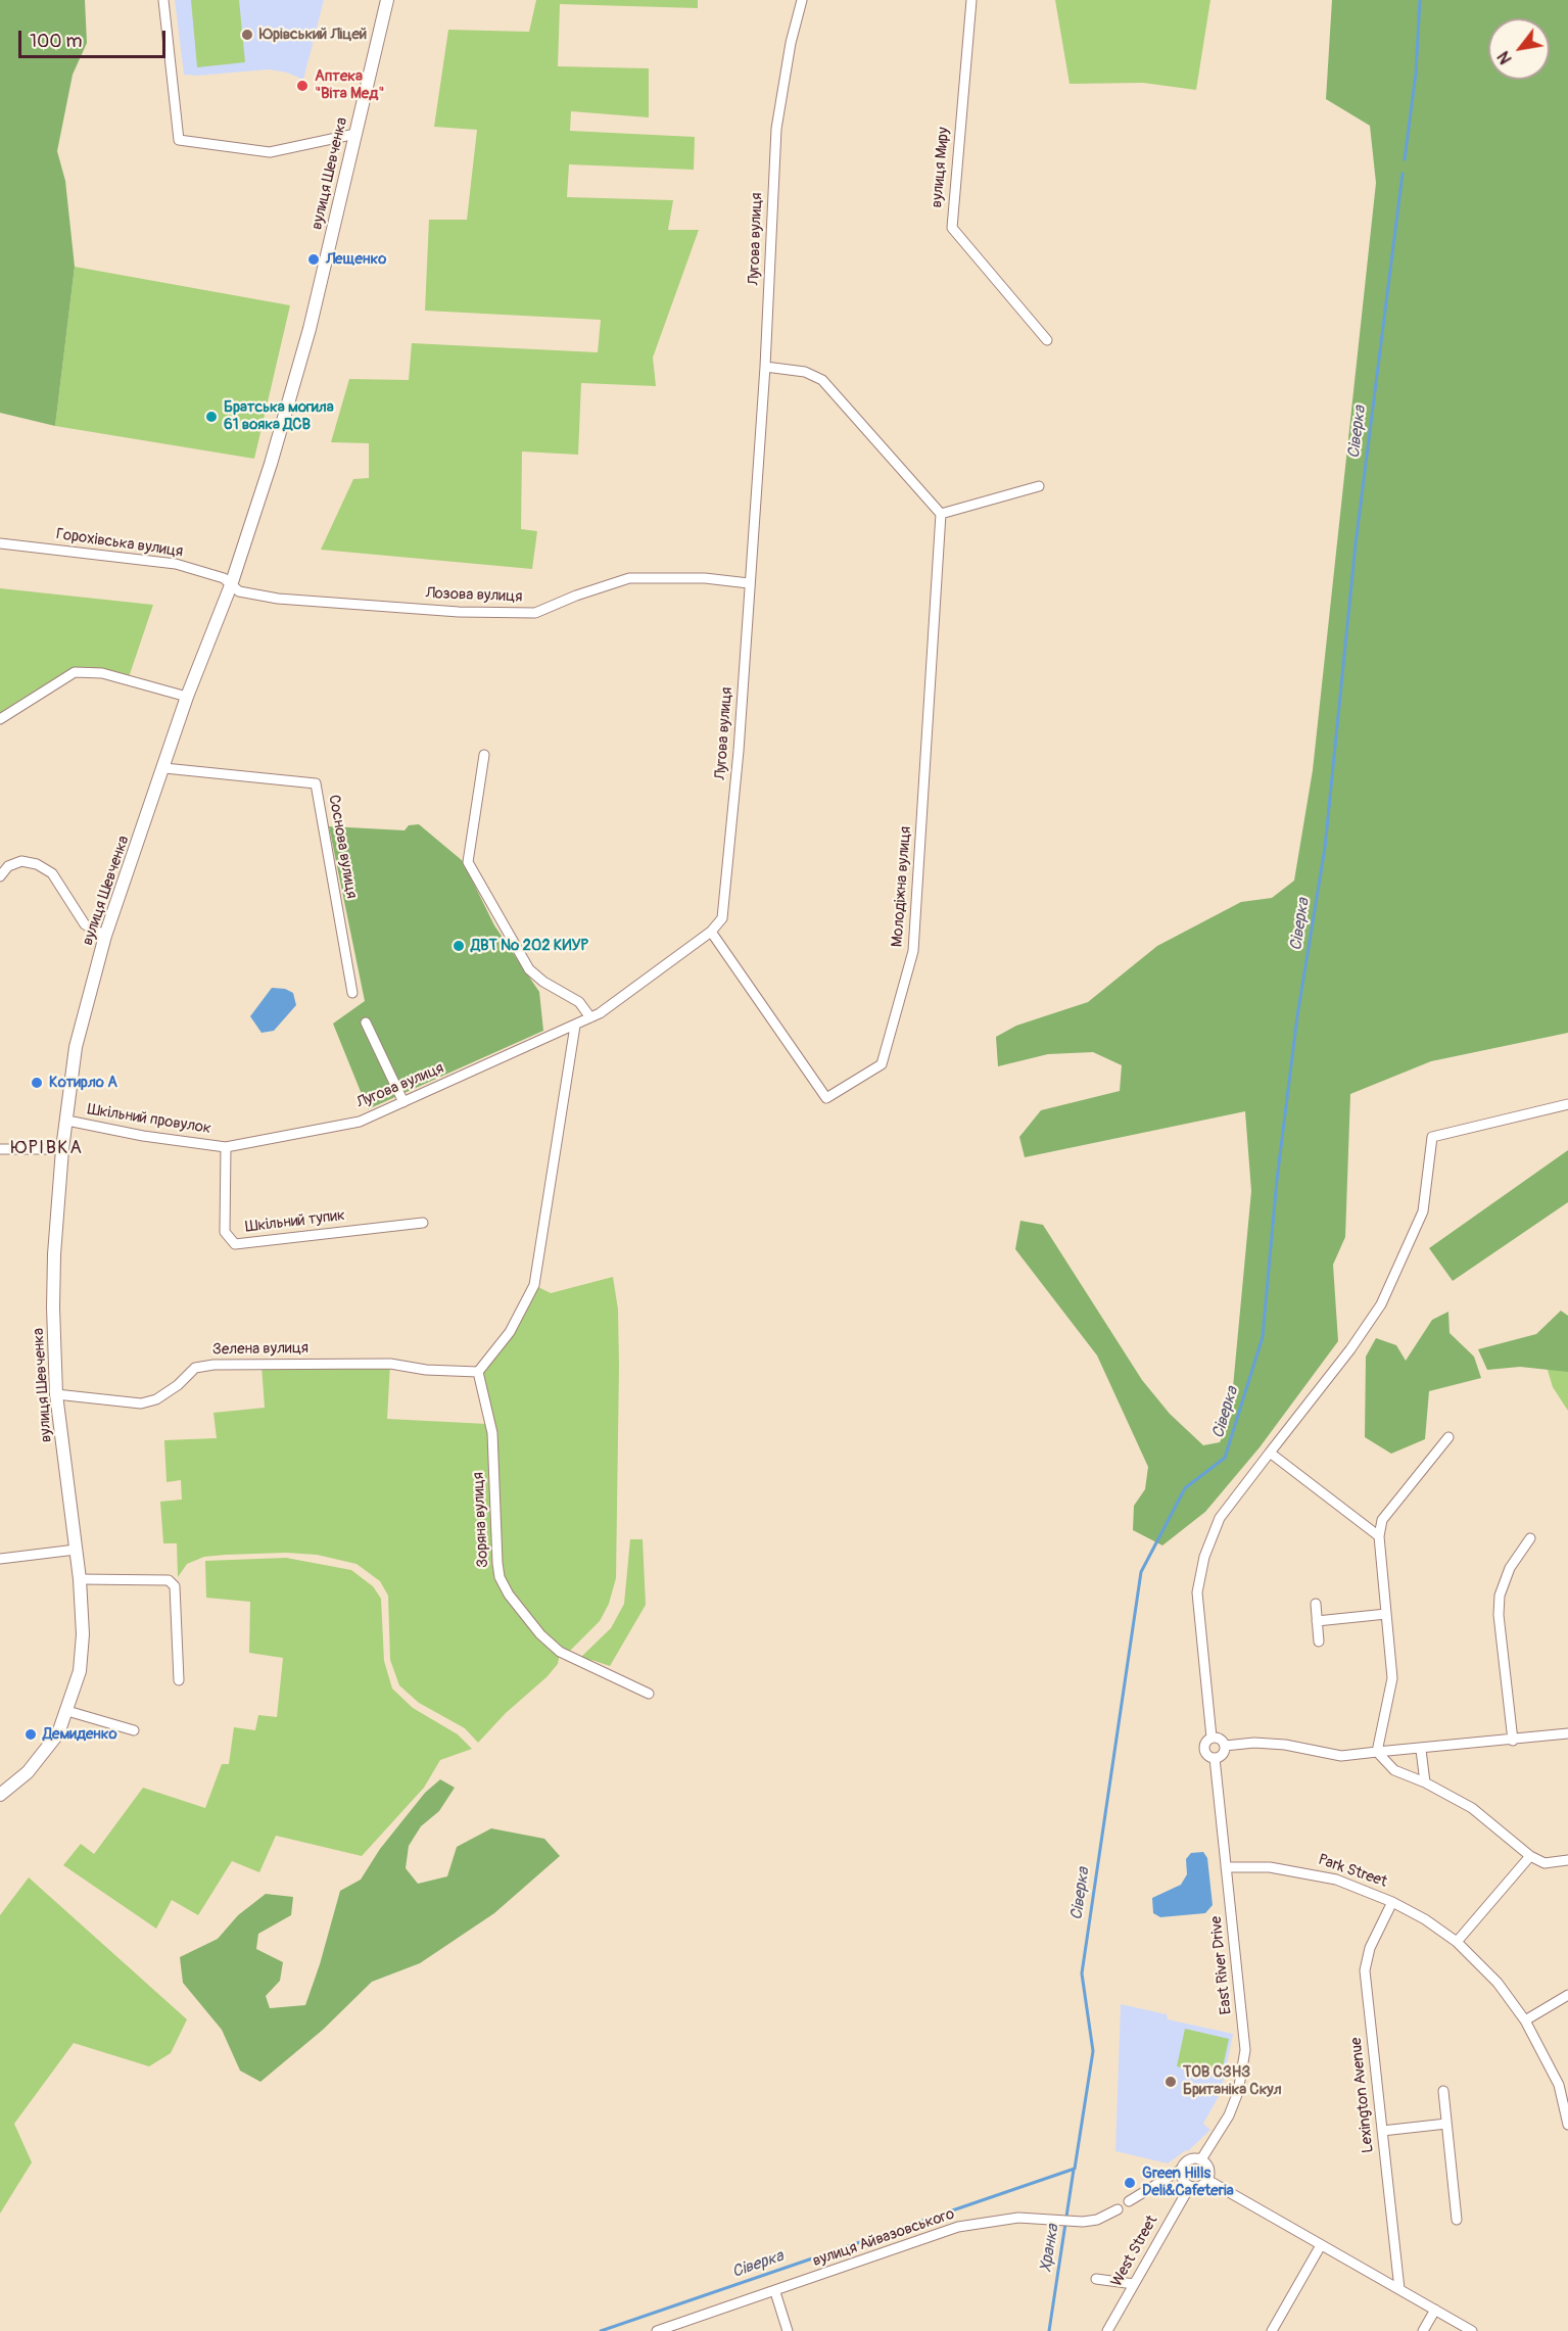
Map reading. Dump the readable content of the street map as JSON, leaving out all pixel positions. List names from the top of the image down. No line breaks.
{"streets":{"street":["вулиця Миру","вулиця Шевченка","Лугова вулиця","Горохівська вулиця","Лозова вулиця","Соснова вулиця","Молодіжна вулиця","Шкільний провулок","Шкільний тупик","Зелена вулиця","Зоряна вулиця","Park Street","Еаst Rіvеr Drive","Lexington Avenue","вулиця Айвазовського","West Street"]},"crossings":[["вулиця Шевченка","Горохівська вулиця"],["вулиця Шевченка","Лозова вулиця"],["вулиця Шевченка","Соснова вулиця"],["вулиця Шевченка","Шкільний провулок"],["вулиця Шевченка","Зелена вулиця"],["Лугова вулиця","Лозова вулиця"],["Лугова вулиця","Молодіжна вулиця"],["Лугова вулиця","Шкільний провулок"],["Лугова вулиця","Шкільний тупик"],["Горохівська вулиця","Лозова вулиця"],["Шкільний провулок","Шкільний тупик"],["Зелена вулиця","Зоряна вулиця"],["Park Street","Еаst Rіvеr Drive"],["Park Street","Lexington Avenue"],["Еаst Rіvеr Drive","West Street"]],"districts":["ЮРІВКА"],"water":["Сіверка","Хранка"],"places":["Юрівський Ліцей","Аптека \"Віта Мед\"","Лещенко","Братська могила 61 вояка ДСВ","ДВТ № 202 КИУР","Котирло А","Демиденко","ТОВ СЗНЗ Британіка Скул","Green Hills Deli&Cafeteria"],"scale_bar":"100 m","north":"bottom left"}
